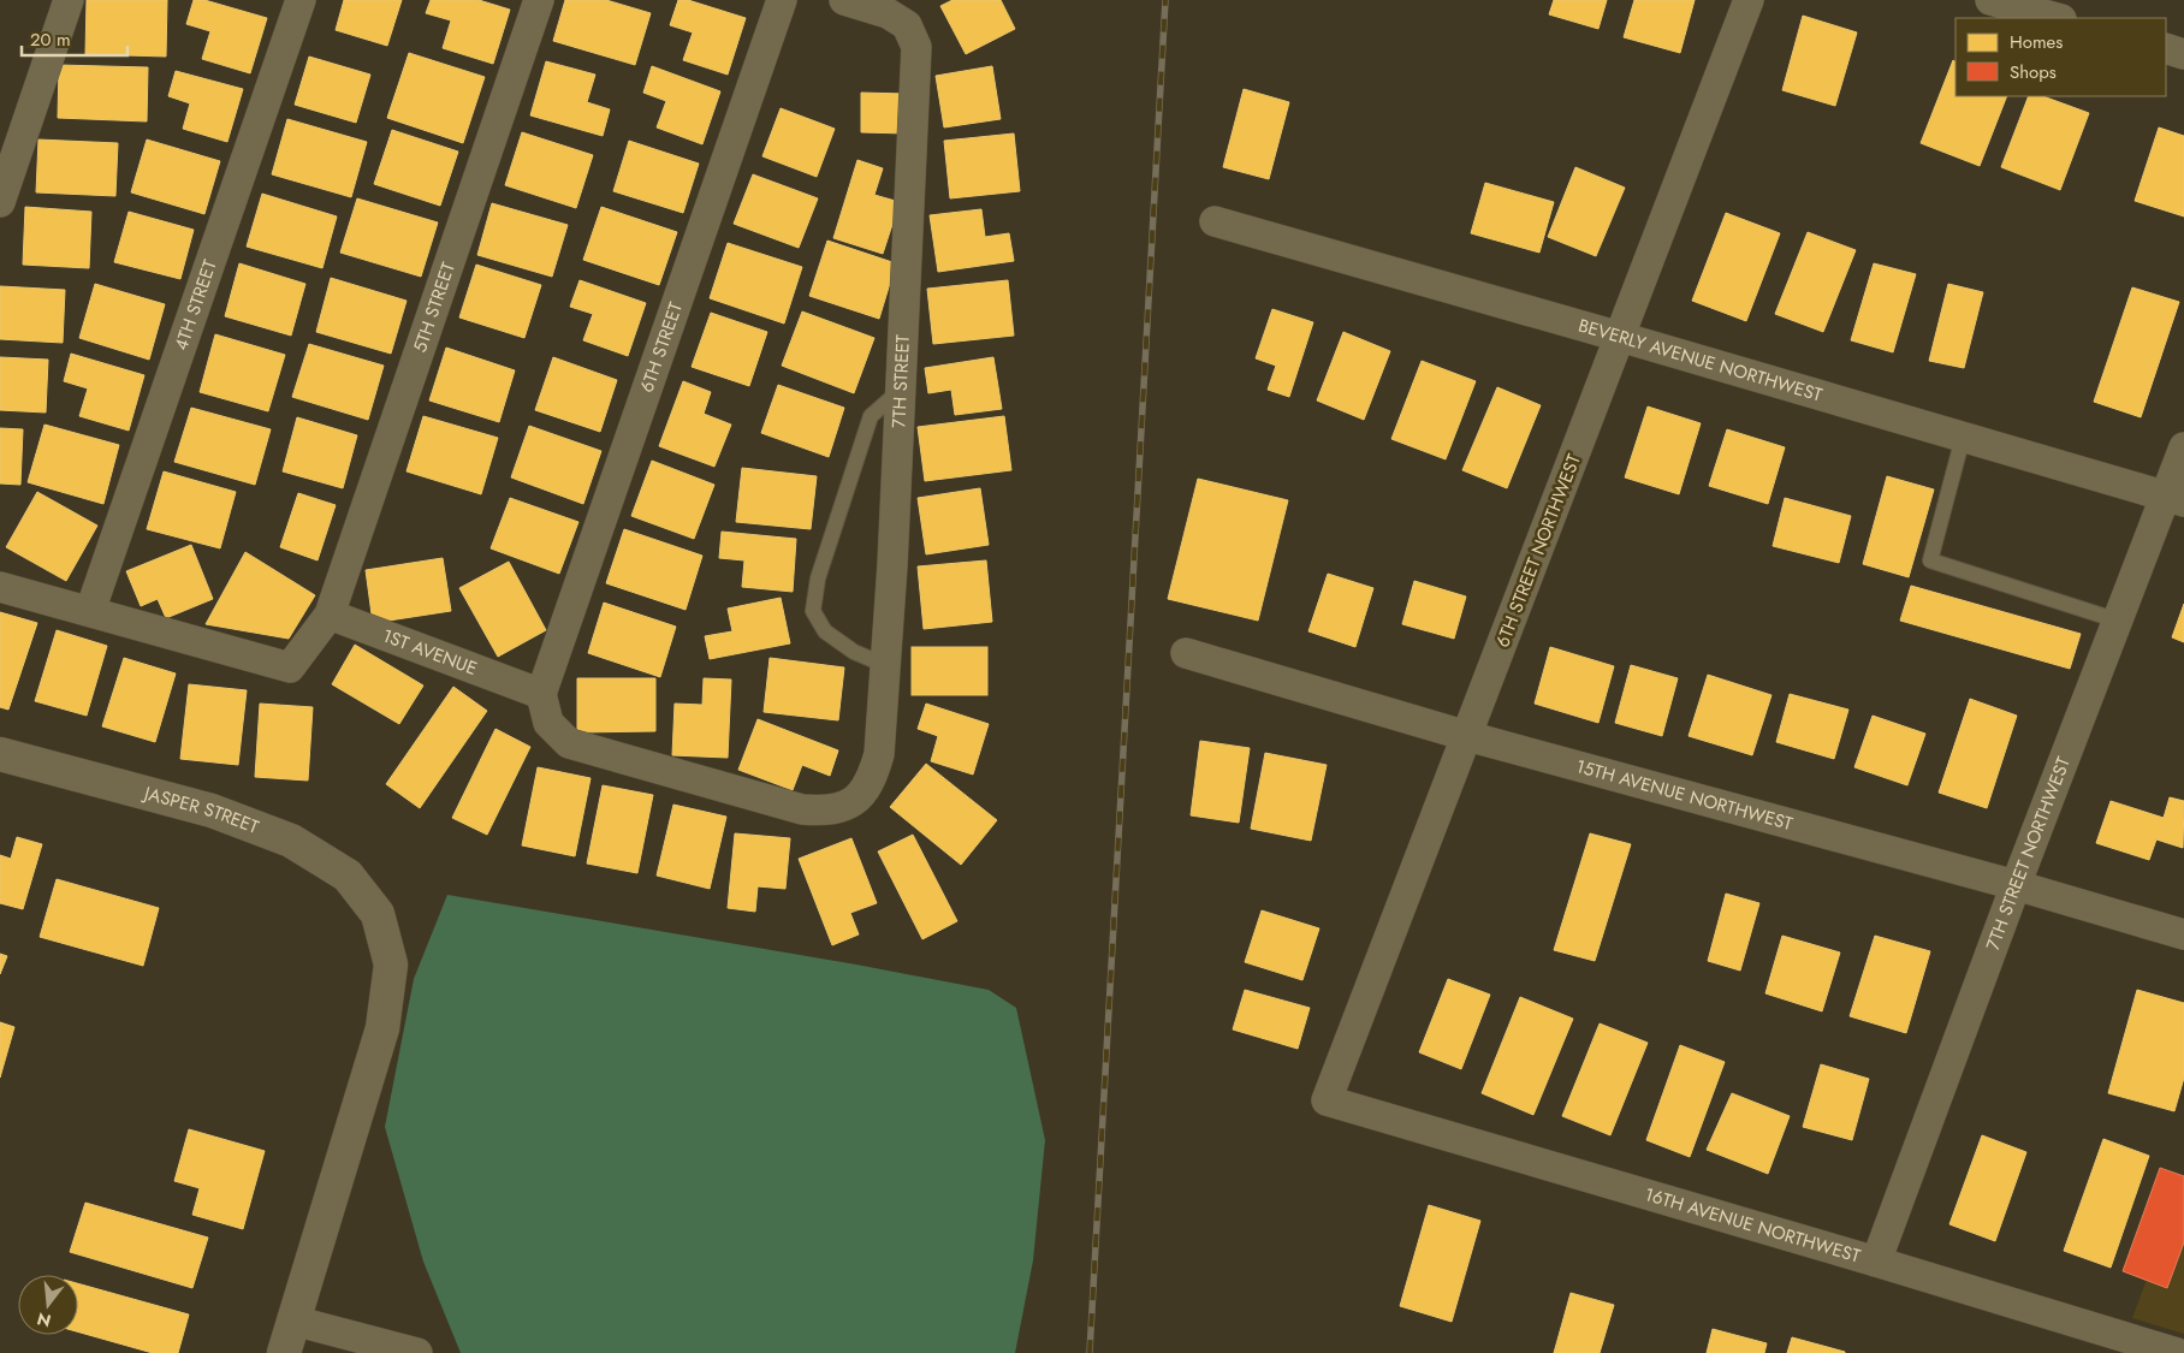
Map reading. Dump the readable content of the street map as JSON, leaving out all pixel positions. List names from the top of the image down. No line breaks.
{"streets":{"street":["4TH STREET","5TH STREET","6TH STREET","BEVERLY AVENUE NORTHWEST","7TH STREET","6TH STREET NORTHWEST","1ST AVENUE","15TH AVENUE NORTHWEST","JASPER STREET","7TH STREET NORTHWEST","16TH AVENUE NORTHWEST"]},"crossings":[["5TH STREET","1ST AVENUE"],["6TH STREET","7TH STREET"],["6TH STREET","1ST AVENUE"],["BEVERLY AVENUE NORTHWEST","6TH STREET NORTHWEST"],["BEVERLY AVENUE NORTHWEST","7TH STREET NORTHWEST"],["7TH STREET","1ST AVENUE"],["6TH STREET NORTHWEST","15TH AVENUE NORTHWEST"],["6TH STREET NORTHWEST","16TH AVENUE NORTHWEST"],["15TH AVENUE NORTHWEST","7TH STREET NORTHWEST"],["7TH STREET NORTHWEST","16TH AVENUE NORTHWEST"]],"legend":["Homes","Shops"],"scale_bar":"20 m","north":"bottom"}
